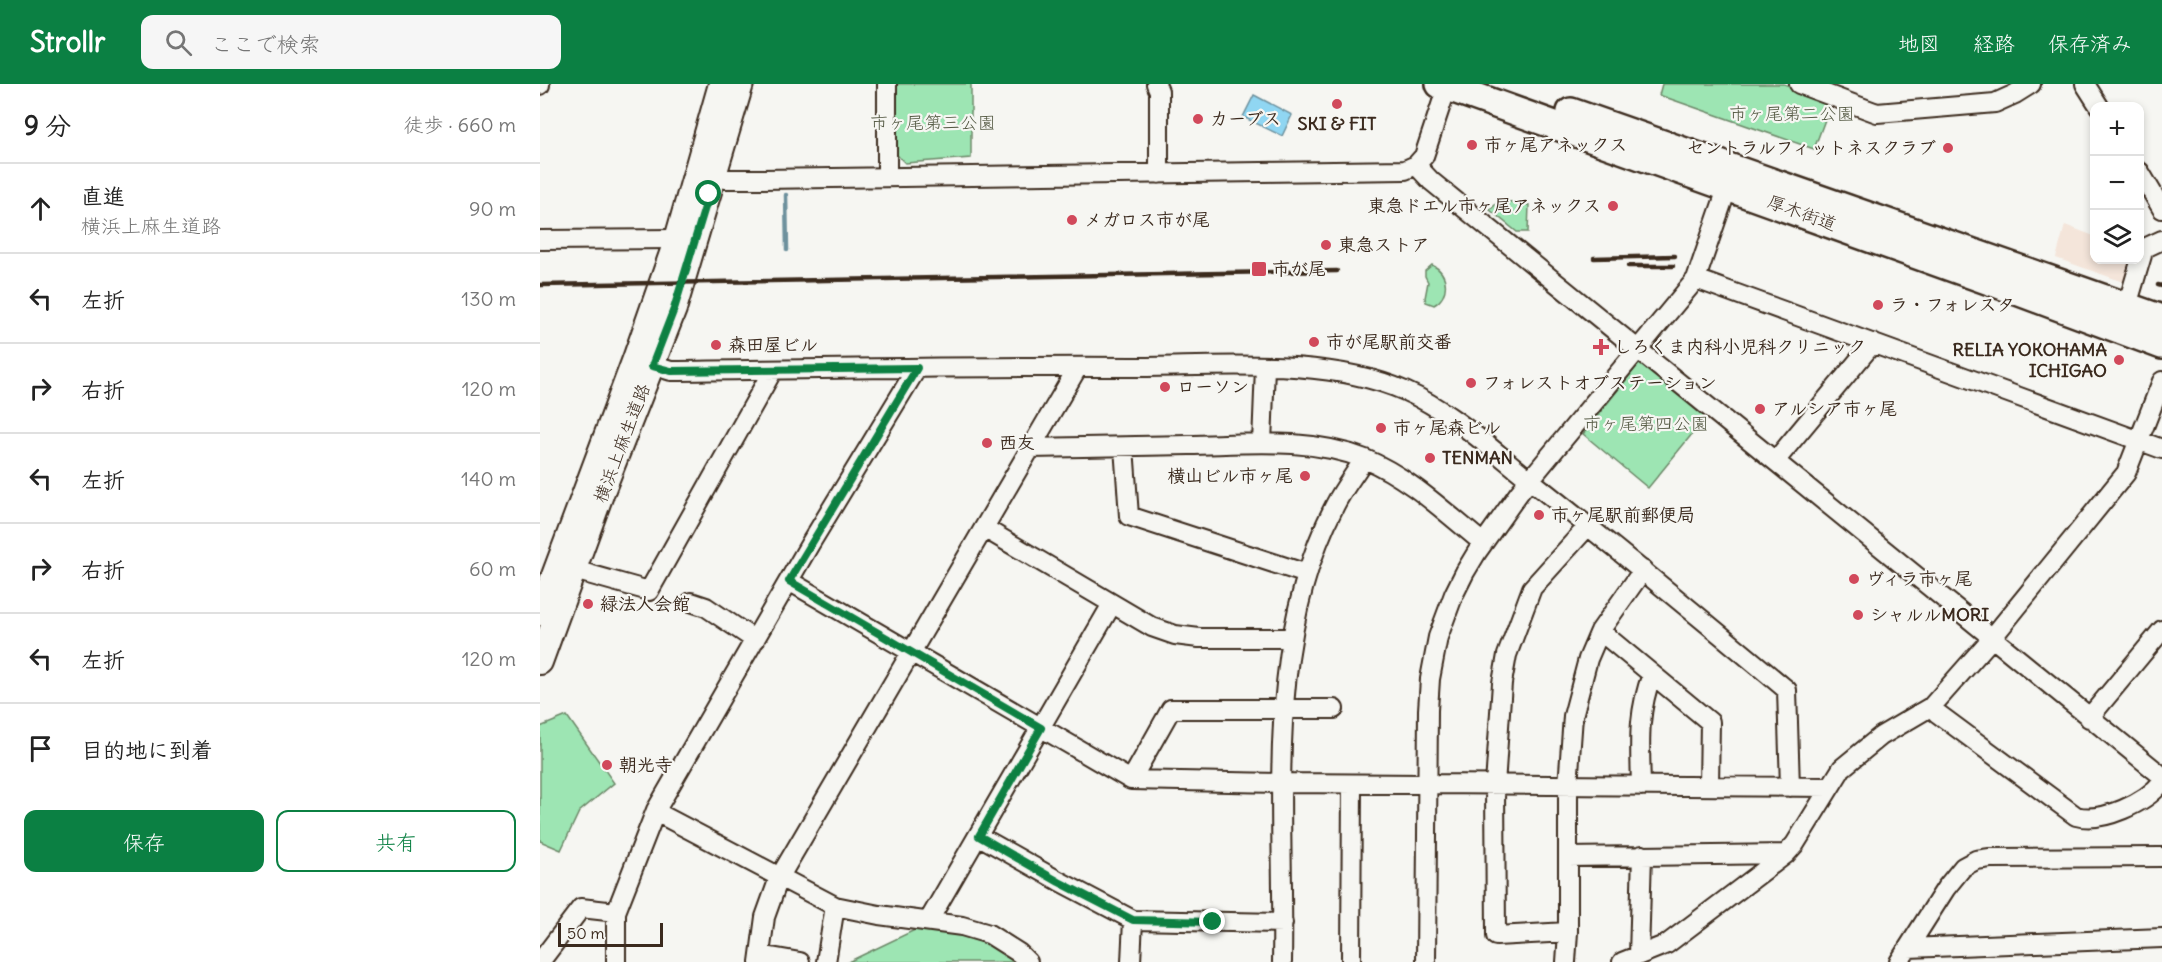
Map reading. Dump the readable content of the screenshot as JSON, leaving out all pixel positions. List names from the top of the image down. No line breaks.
{"streets":{"highway":["厚木街道"],"main road":["横浜上麻生道路"]},"parks":["市ヶ尾第二公園","市ヶ尾第三公園","市ヶ尾第四公園"],"places":{"other":["SKI & FIT","カーブス","市ヶ尾アネックス","セントラルフィットネスクラブ","東急ドエル市ヶ尾アネックス","メガロス市が尾","東急ストア","ラ・フォレスタ","市が尾駅前交番","森田屋ビル","RELIA YOKOHAMA ICHIGAO","フォレストオブステーション","ローソン","アルシア市ヶ尾","市ヶ尾森ビル","西友","TENMAN","横山ビル市ヶ尾","市ヶ尾駅前郵便局","ヴィラ市ヶ尾","緑法人会館","シャルルMORI","朝光寺"],"transit":["市が尾"],"health":["しろくま内科小児科クリニック"]},"scale_bar":"50 m","page":{"header":"Strollr","search":"ここで検索","nav":["地図","経路","保存済み"],"heading":["9 分","徒歩 · 660 m"],"map_buttons":["+","−"],"list":[["直進","横浜上麻生道路","90 m"],["左折","130 m"],["右折","120 m"],["左折","140 m"],["右折","60 m"],["左折","120 m"],"目的地に到着"],"buttons":["保存","共有"],"scale":"50 m"}}
